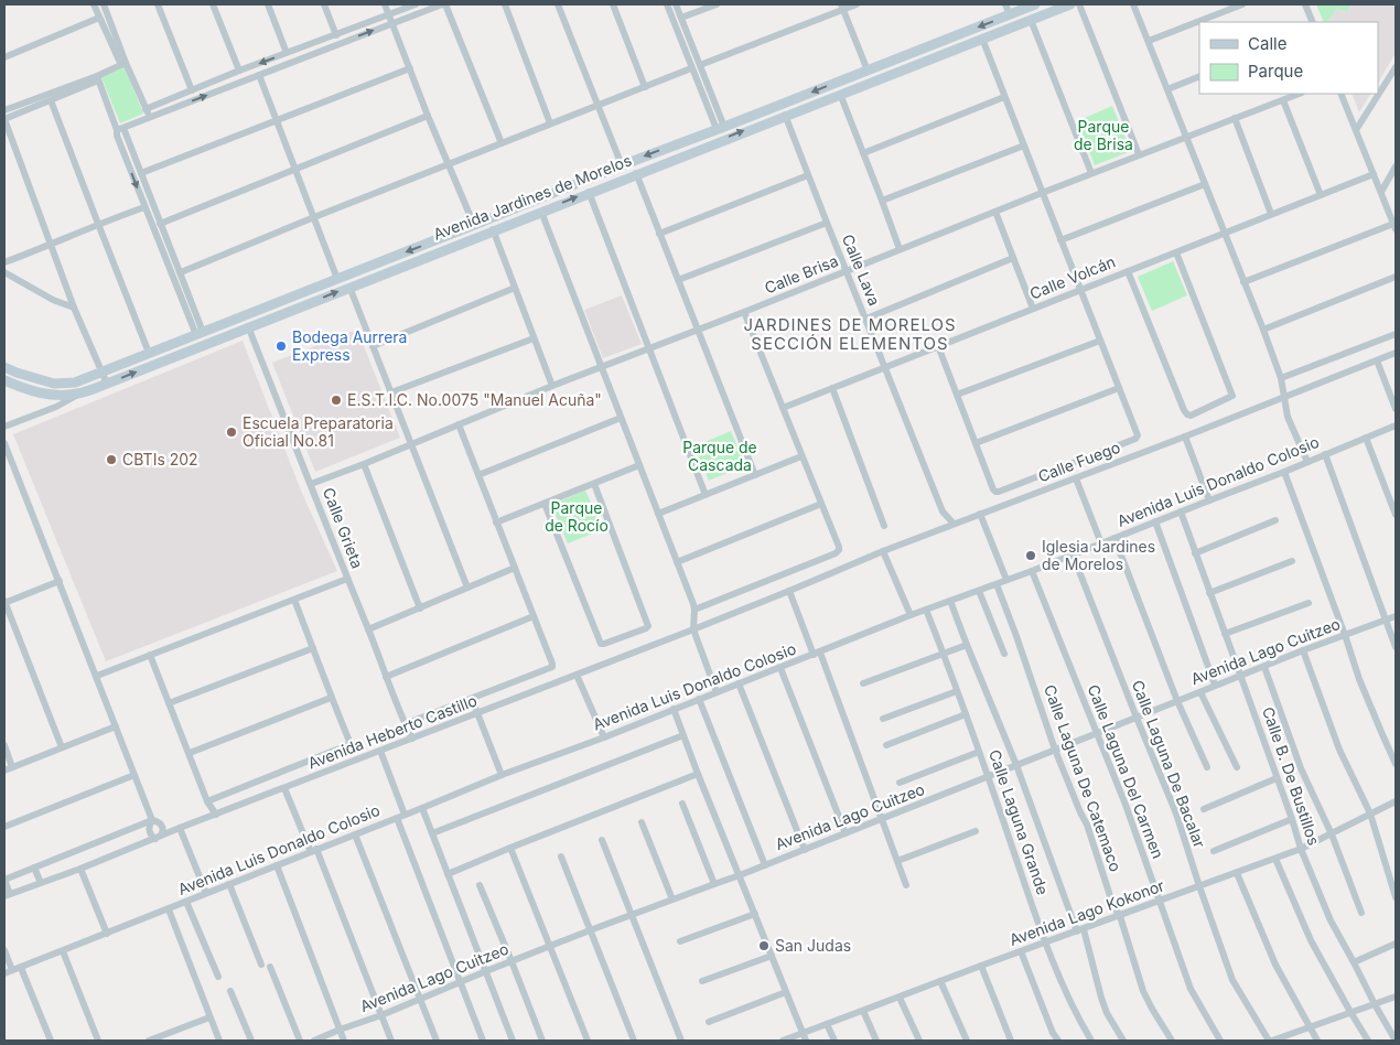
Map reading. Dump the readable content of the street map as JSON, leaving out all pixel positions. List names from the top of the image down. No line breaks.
{"streets":{"main road":["Avenida Jardines de Morelos"],"street":["Calle Lava","Calle Brisa","Calle Volcán","Calle Fuego","Avenida Luis Donaldo Colosio","Calle Grieta","Avenida Lago Cuitzeo","Avenida Heberto Castillo","Calle Laguna De Bacalar","Calle Laguna Del Carmen","Calle B. De Bustillos","Calle Laguna De Catemaco","Calle Laguna Grande","Avenida Lago Kokonor"]},"crossings":[["Avenida Jardines de Morelos","Calle Lava"],["Avenida Jardines de Morelos","Calle Grieta"],["Calle Lava","Calle Brisa"],["Calle Lava","Calle Volcán"],["Calle Lava","Calle Fuego"],["Calle Brisa","Calle Grieta"],["Calle Fuego","Avenida Heberto Castillo"],["Avenida Luis Donaldo Colosio","Calle Laguna De Bacalar"],["Avenida Luis Donaldo Colosio","Calle Laguna Del Carmen"],["Avenida Luis Donaldo Colosio","Calle B. De Bustillos"],["Avenida Luis Donaldo Colosio","Calle Laguna De Catemaco"],["Avenida Luis Donaldo Colosio","Calle Laguna Grande"],["Calle Grieta","Avenida Heberto Castillo"],["Avenida Lago Cuitzeo","Calle Laguna De Bacalar"],["Avenida Lago Cuitzeo","Calle Laguna Del Carmen"],["Avenida Lago Cuitzeo","Calle B. De Bustillos"],["Avenida Lago Cuitzeo","Calle Laguna De Catemaco"],["Avenida Lago Cuitzeo","Calle Laguna Grande"],["Calle Laguna De Bacalar","Avenida Lago Kokonor"],["Calle Laguna Del Carmen","Avenida Lago Kokonor"],["Calle B. De Bustillos","Avenida Lago Kokonor"],["Calle Laguna De Catemaco","Avenida Lago Kokonor"],["Calle Laguna Grande","Avenida Lago Kokonor"]],"districts":["JARDINES DE MORELOS SECCIÓN ELEMENTOS"],"parks":["Parque de Brisa","Parque de Cascada","Parque de Rocío"],"places":["Bodega Aurrera Express","E.S.T.I.C. No.0075 \"Manuel Acuña\"","Escuela Preparatoria Oficial No.81","CBTIs 202","Iglesia Jardines de Morelos","San Judas"],"legend":["Calle","Parque"]}
